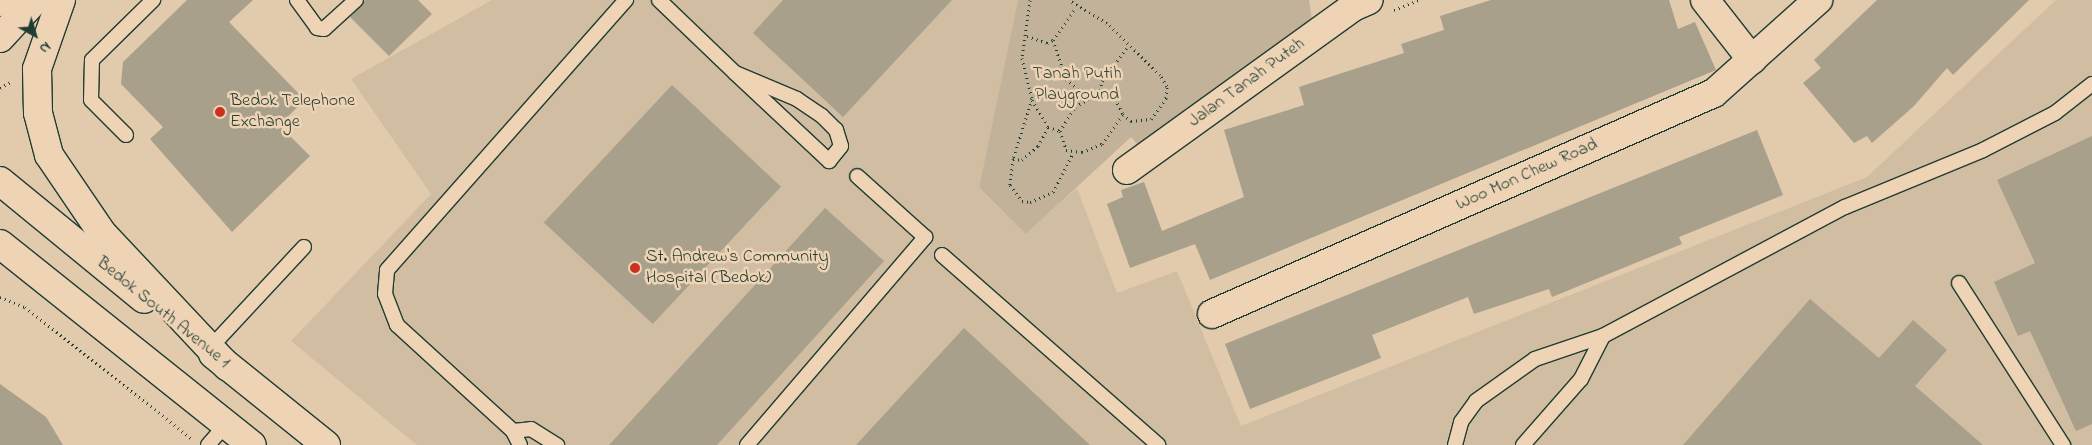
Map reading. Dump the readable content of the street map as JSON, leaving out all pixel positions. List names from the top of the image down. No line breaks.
{"streets":{"main road":["Jalan Tanah Puteh","Woo Mon Chew Road","Bedok South Avenue 1"]},"parks":["Tanah Putih Playground"],"places":["Bedok Telephone Exchange","St. Andrew's Community Hospital (Bedok)"],"north":"bottom right"}
